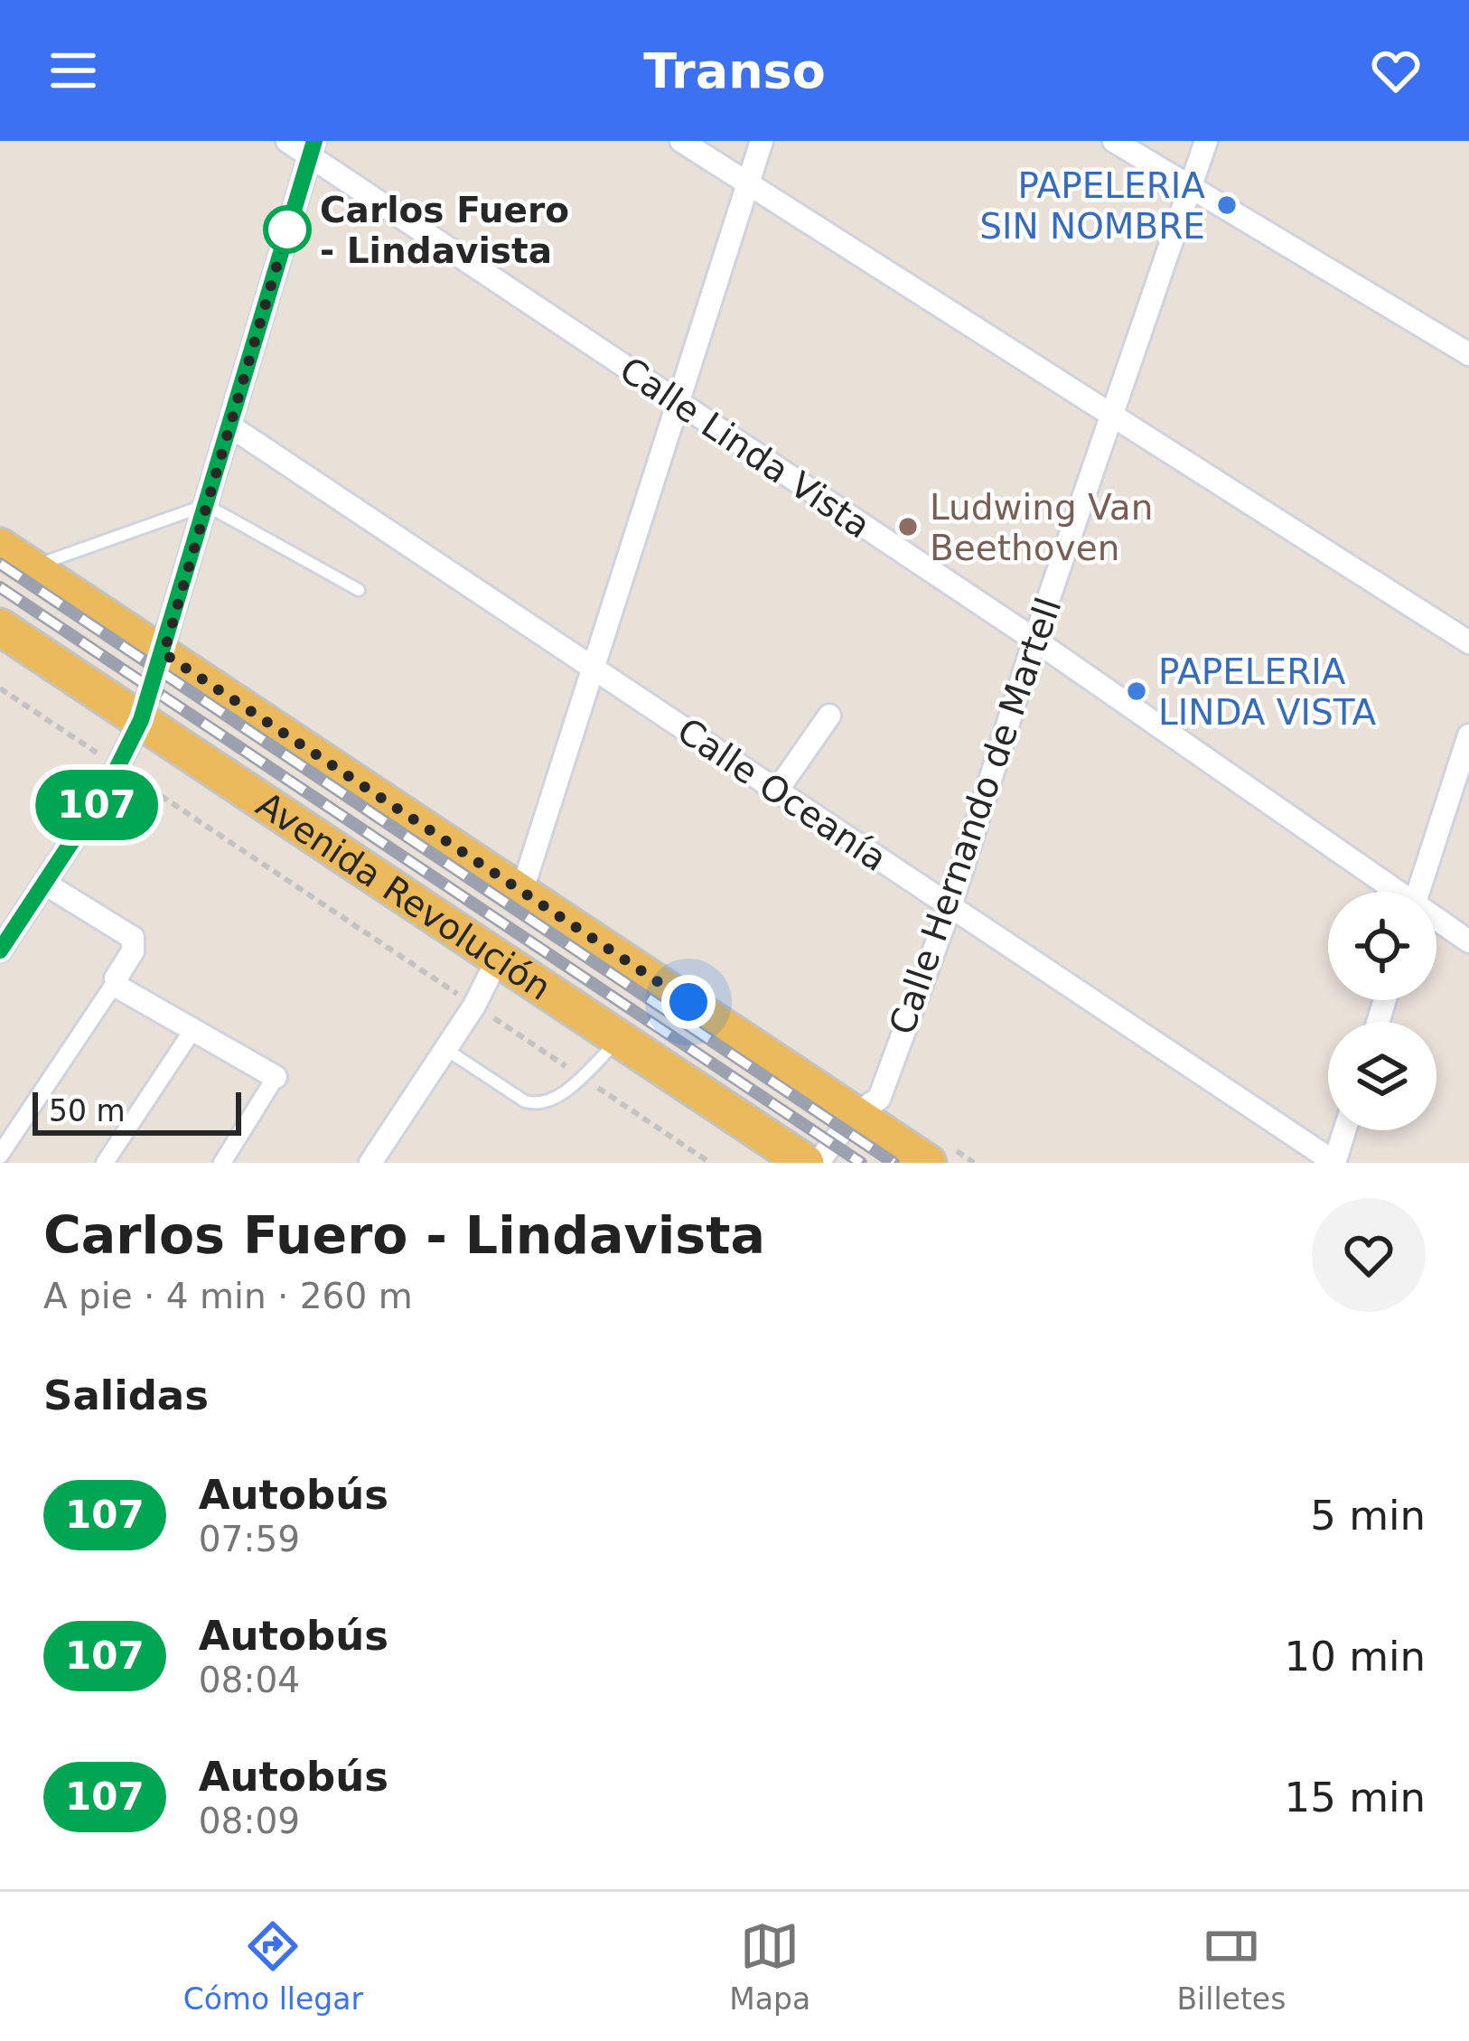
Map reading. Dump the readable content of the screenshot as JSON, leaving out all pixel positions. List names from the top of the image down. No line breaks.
{"streets":{"main road":["Avenida Revolución"],"street":["Calle Linda Vista","Calle Oceanía","Calle Hernando de Martell"]},"crossings":[["Calle Linda Vista","Calle Hernando de Martell"],["Calle Oceanía","Calle Hernando de Martell"],["Calle Hernando de Martell","Avenida Revolución"]],"places":["PAPELERIA SIN NOMBRE","Carlos Fuero - Lindavista","Ludwing Van Beethoven","PAPELERIA LINDA VISTA"],"lines":["bus line 107"],"scale_bar":"50 m","page":{"header":"Transo","on_map":"107","scale":"50 m","heading":[["Carlos Fuero - Lindavista","A pie · 4 min · 260 m"],"Salidas"],"list":[{"mark":"107","name":"Autobús","note":"07:59","value":"5 min"},{"mark":"107","name":"Autobús","note":"08:04","value":"10 min"},{"mark":"107","name":"Autobús","note":"08:09","value":"15 min"}],"tabs":["Cómo llegar","Mapa","Billetes"]}}
